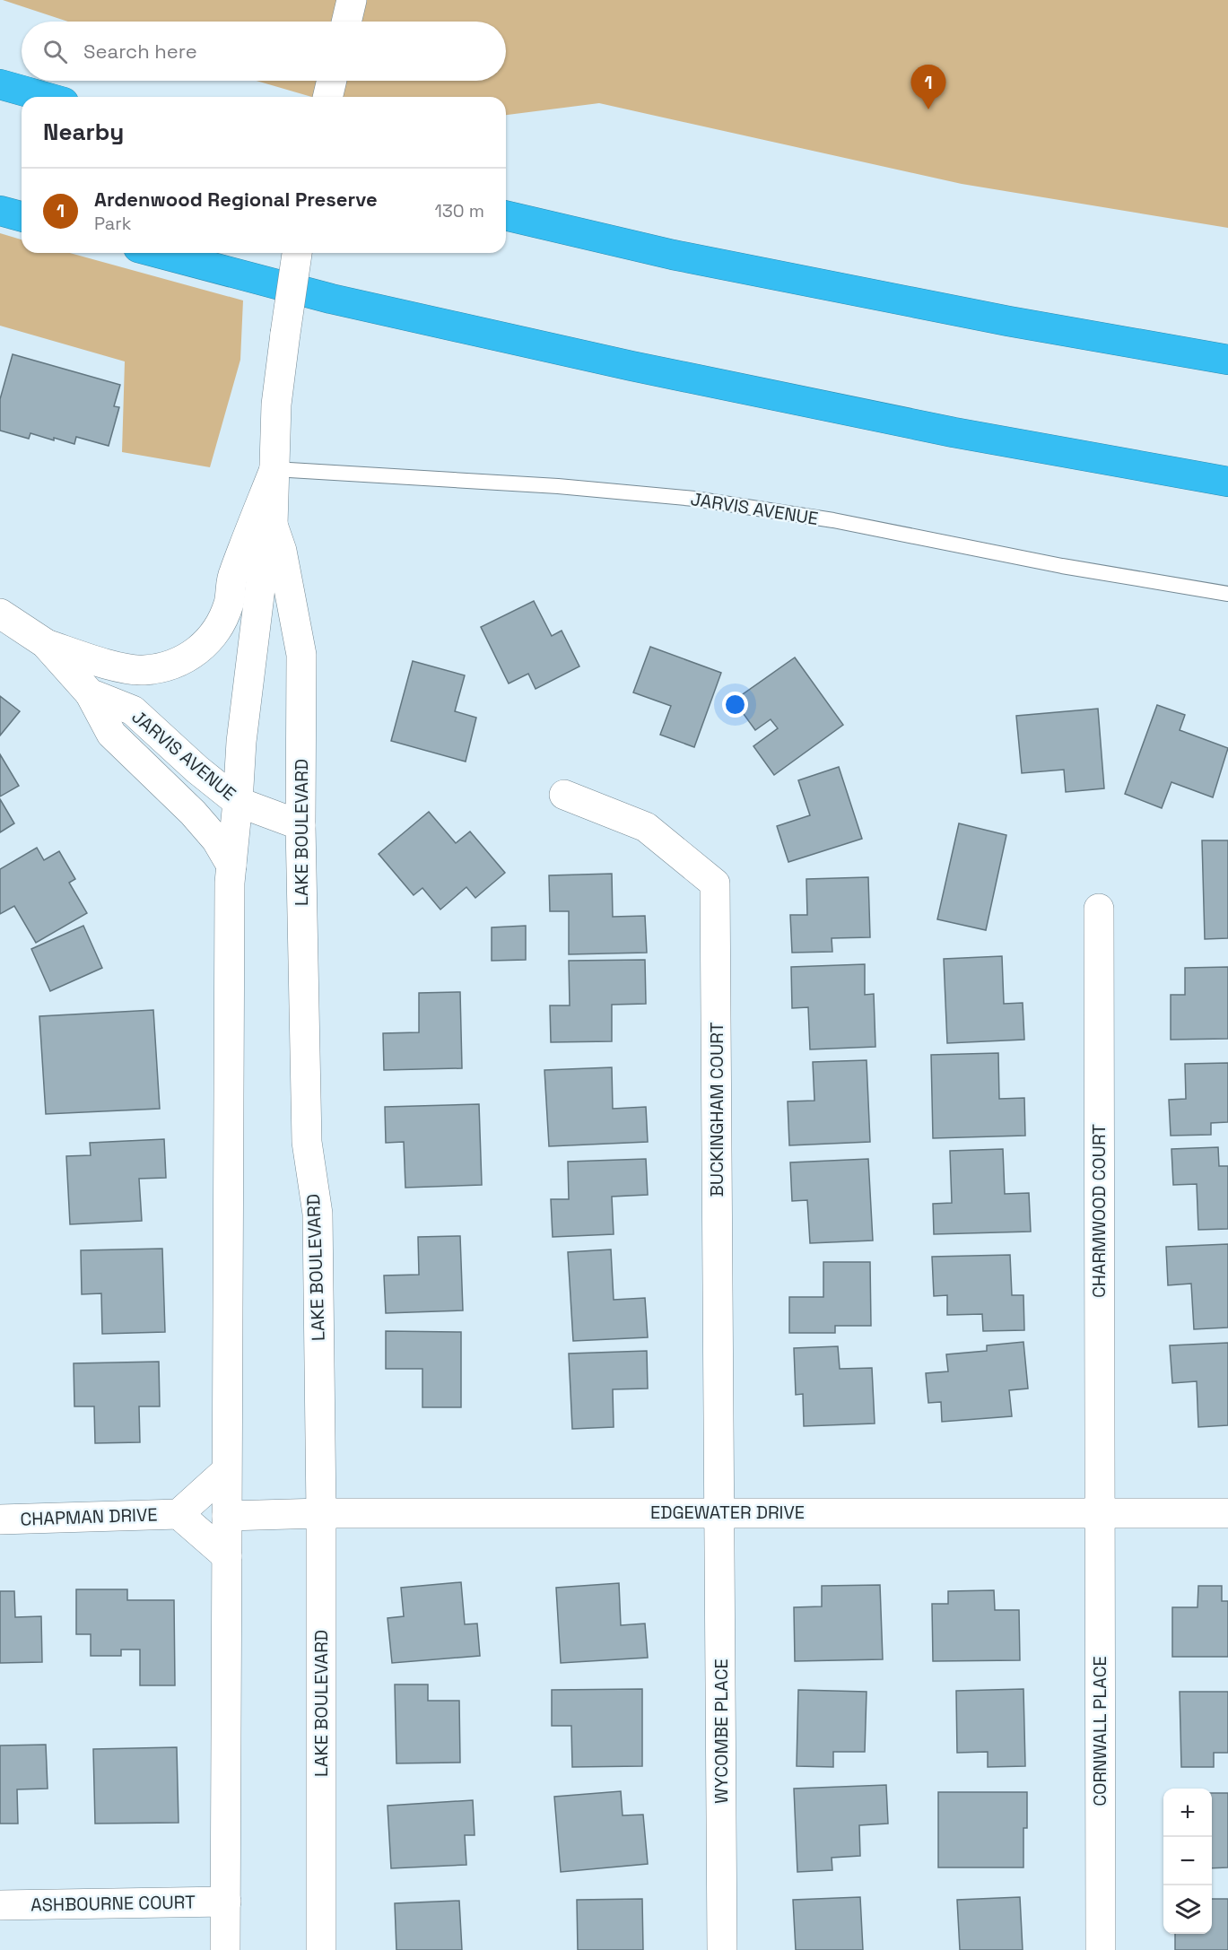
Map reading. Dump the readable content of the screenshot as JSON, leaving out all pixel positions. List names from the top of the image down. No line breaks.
{"streets":{"street":["JARVIS AVENUE","LAKE BOULEVARD","BUCKINGHAM COURT","CHARMWOOD COURT","EDGEWATER DRIVE","CHAPMAN DRIVE","WYCOMBE PLACE","CORNWALL PLACE","ASHBOURNE COURT"]},"crossings":[["JARVIS AVENUE","LAKE BOULEVARD"],["LAKE BOULEVARD","EDGEWATER DRIVE"],["LAKE BOULEVARD","CHAPMAN DRIVE"],["LAKE BOULEVARD","ASHBOURNE COURT"],["BUCKINGHAM COURT","EDGEWATER DRIVE"],["BUCKINGHAM COURT","WYCOMBE PLACE"],["CHARMWOOD COURT","EDGEWATER DRIVE"],["CHARMWOOD COURT","CORNWALL PLACE"],["EDGEWATER DRIVE","WYCOMBE PLACE"],["EDGEWATER DRIVE","CORNWALL PLACE"]],"page":{"search":"Search here","pins":"1","heading":"Nearby","list":[{"mark":"1","name":"Ardenwood Regional Preserve","note":"Park","value":"130 m"}],"map_buttons":["+","−"]}}
